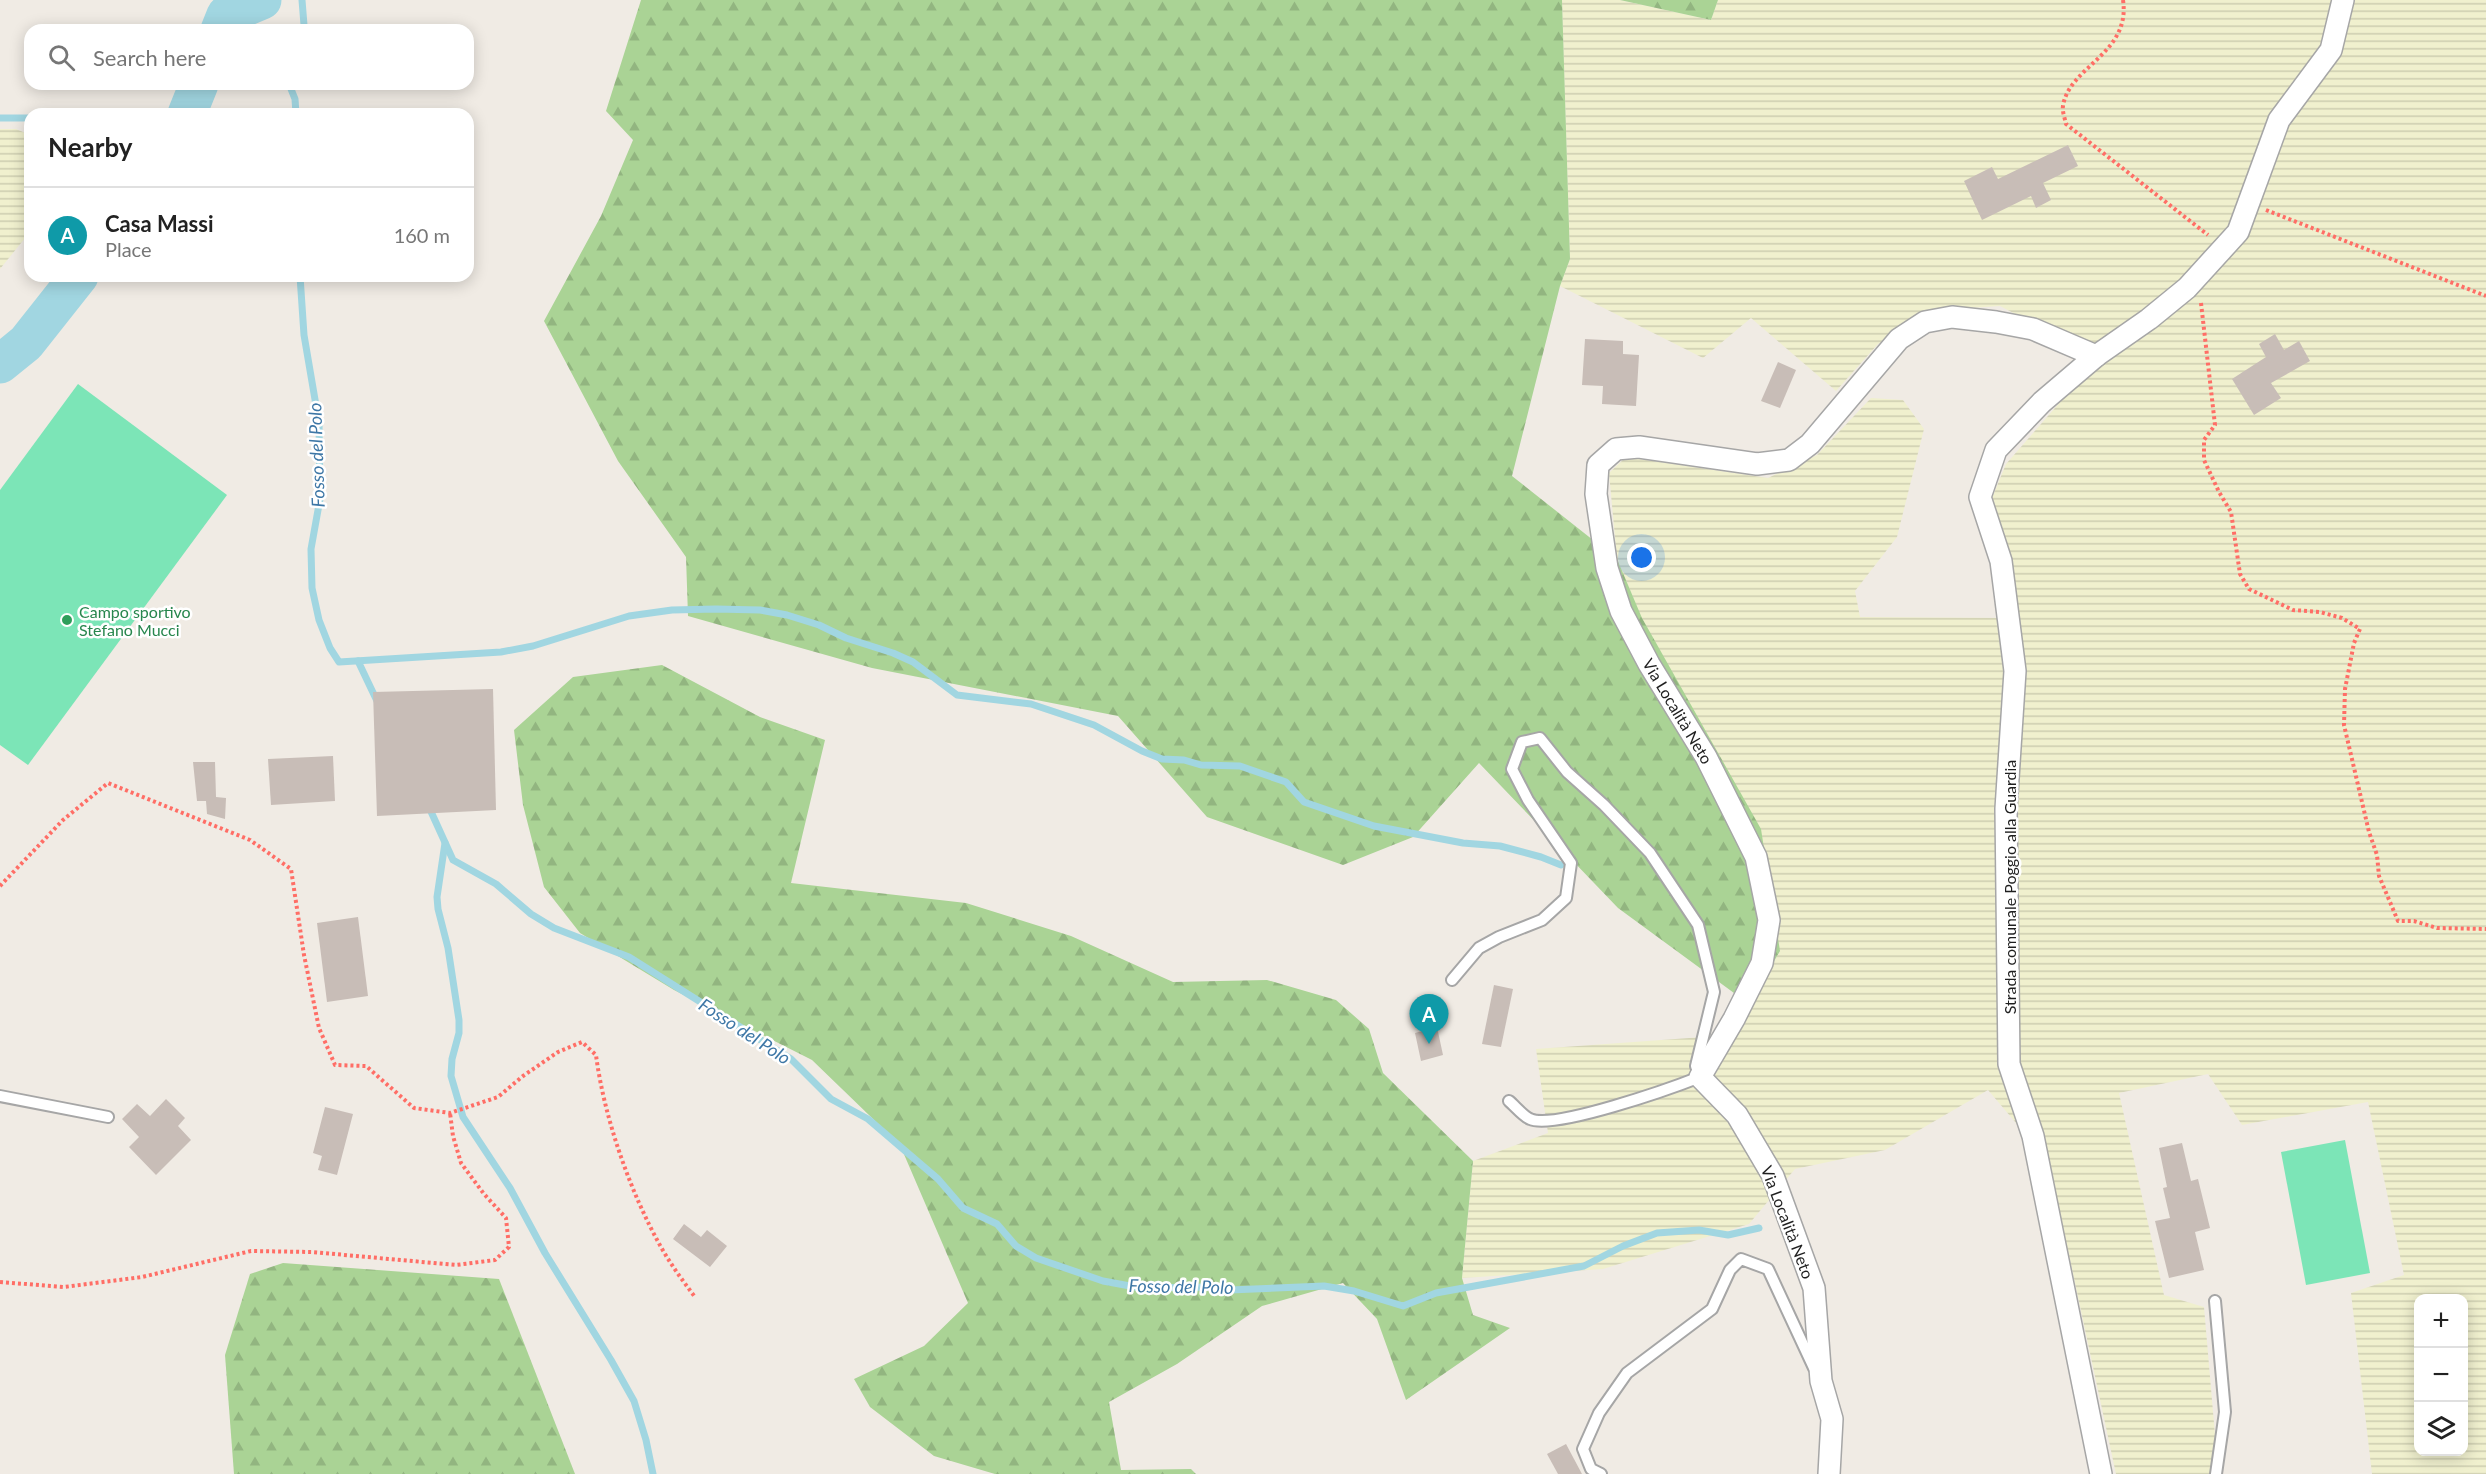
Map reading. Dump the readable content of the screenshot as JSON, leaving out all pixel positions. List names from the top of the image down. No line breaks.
{"streets":{"street":["Via Località Neto","Strada comunale Poggio alla Guardia"]},"crossings":[["Via Località Neto","Strada comunale Poggio alla Guardia"]],"water":["Fosso del Polo"],"places":["Campo sportivo Stefano Mucci"],"page":{"search":"Search here","heading":"Nearby","list":[{"mark":"A","name":"Casa Massi","note":"Place","value":"160 m"}],"pins":"A","map_buttons":["+","−"]}}
